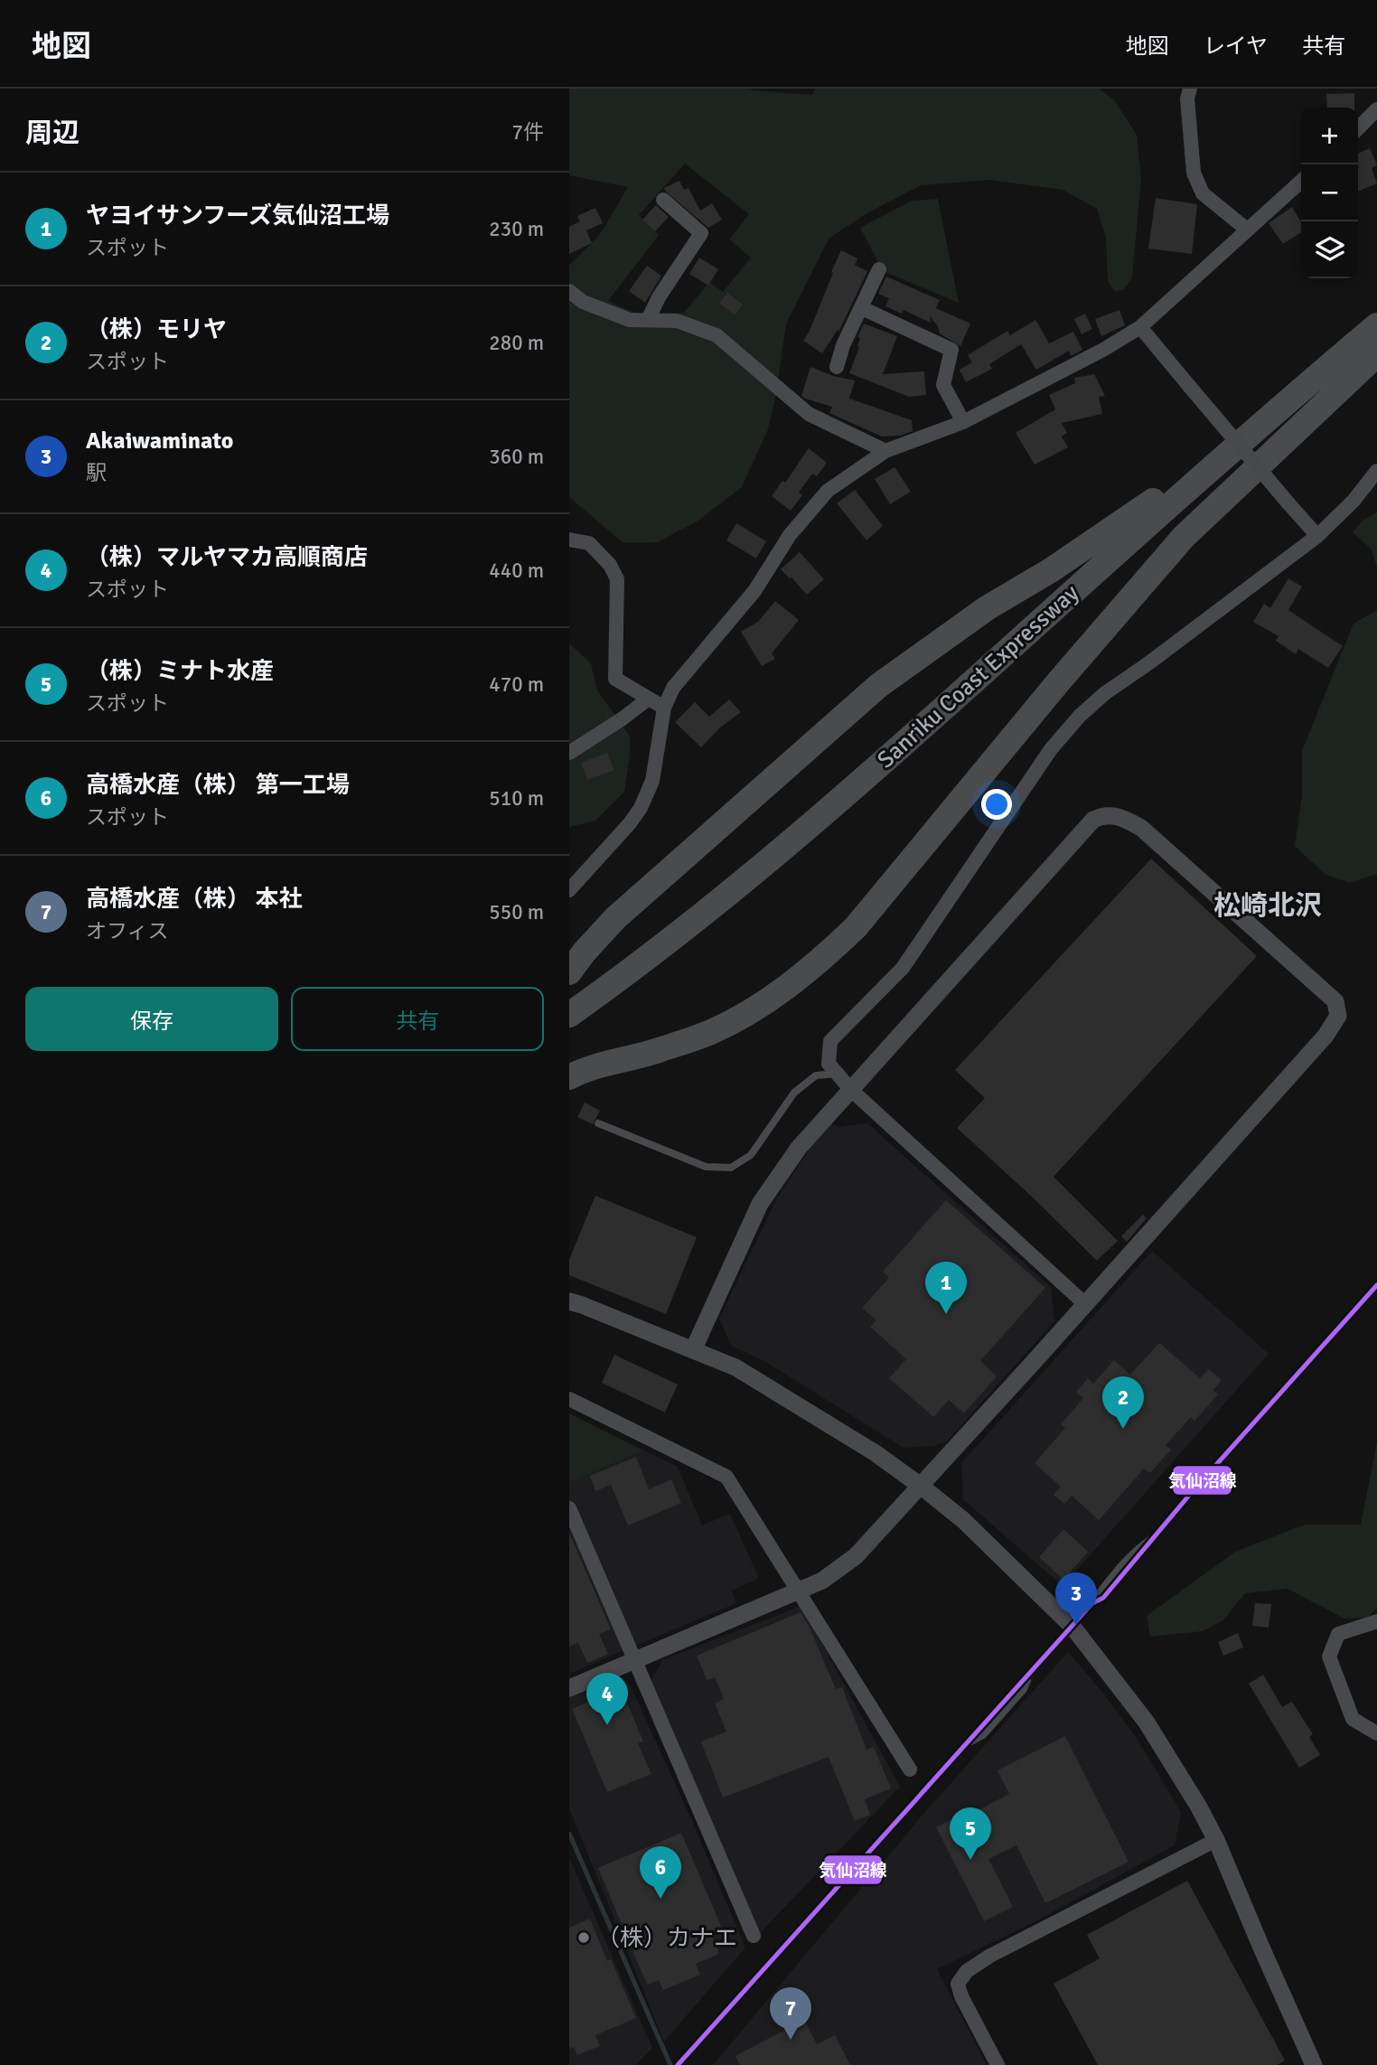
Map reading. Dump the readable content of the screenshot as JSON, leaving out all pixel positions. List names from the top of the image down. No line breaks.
{"streets":{"highway":["Sanriku Coast Expressway"]},"districts":["松崎北沢"],"places":["（株）カナエ"],"lines":["transit line 気仙沼線"],"page":{"header":"地図","nav":["地図","レイヤ","共有"],"heading":["周辺","7件"],"map_buttons":["+","−"],"list":[{"mark":"1","name":"ヤヨイサンフーズ気仙沼工場","note":"スポット","value":"230 m"},{"mark":"2","name":"（株）モリヤ","note":"スポット","value":"280 m"},{"mark":"3","name":"Akaiwaminato","note":"駅","value":"360 m"},{"mark":"4","name":"（株）マルヤマカ高順商店","note":"スポット","value":"440 m"},{"mark":"5","name":"（株）ミナト水産","note":"スポット","value":"470 m"},{"mark":"6","name":"高橋水産（株） 第一工場","note":"スポット","value":"510 m"},{"mark":"7","name":"高橋水産（株） 本社","note":"オフィス","value":"550 m"}],"buttons":["保存","共有"],"pins":["1","2","3","4","5","6","7"]}}
